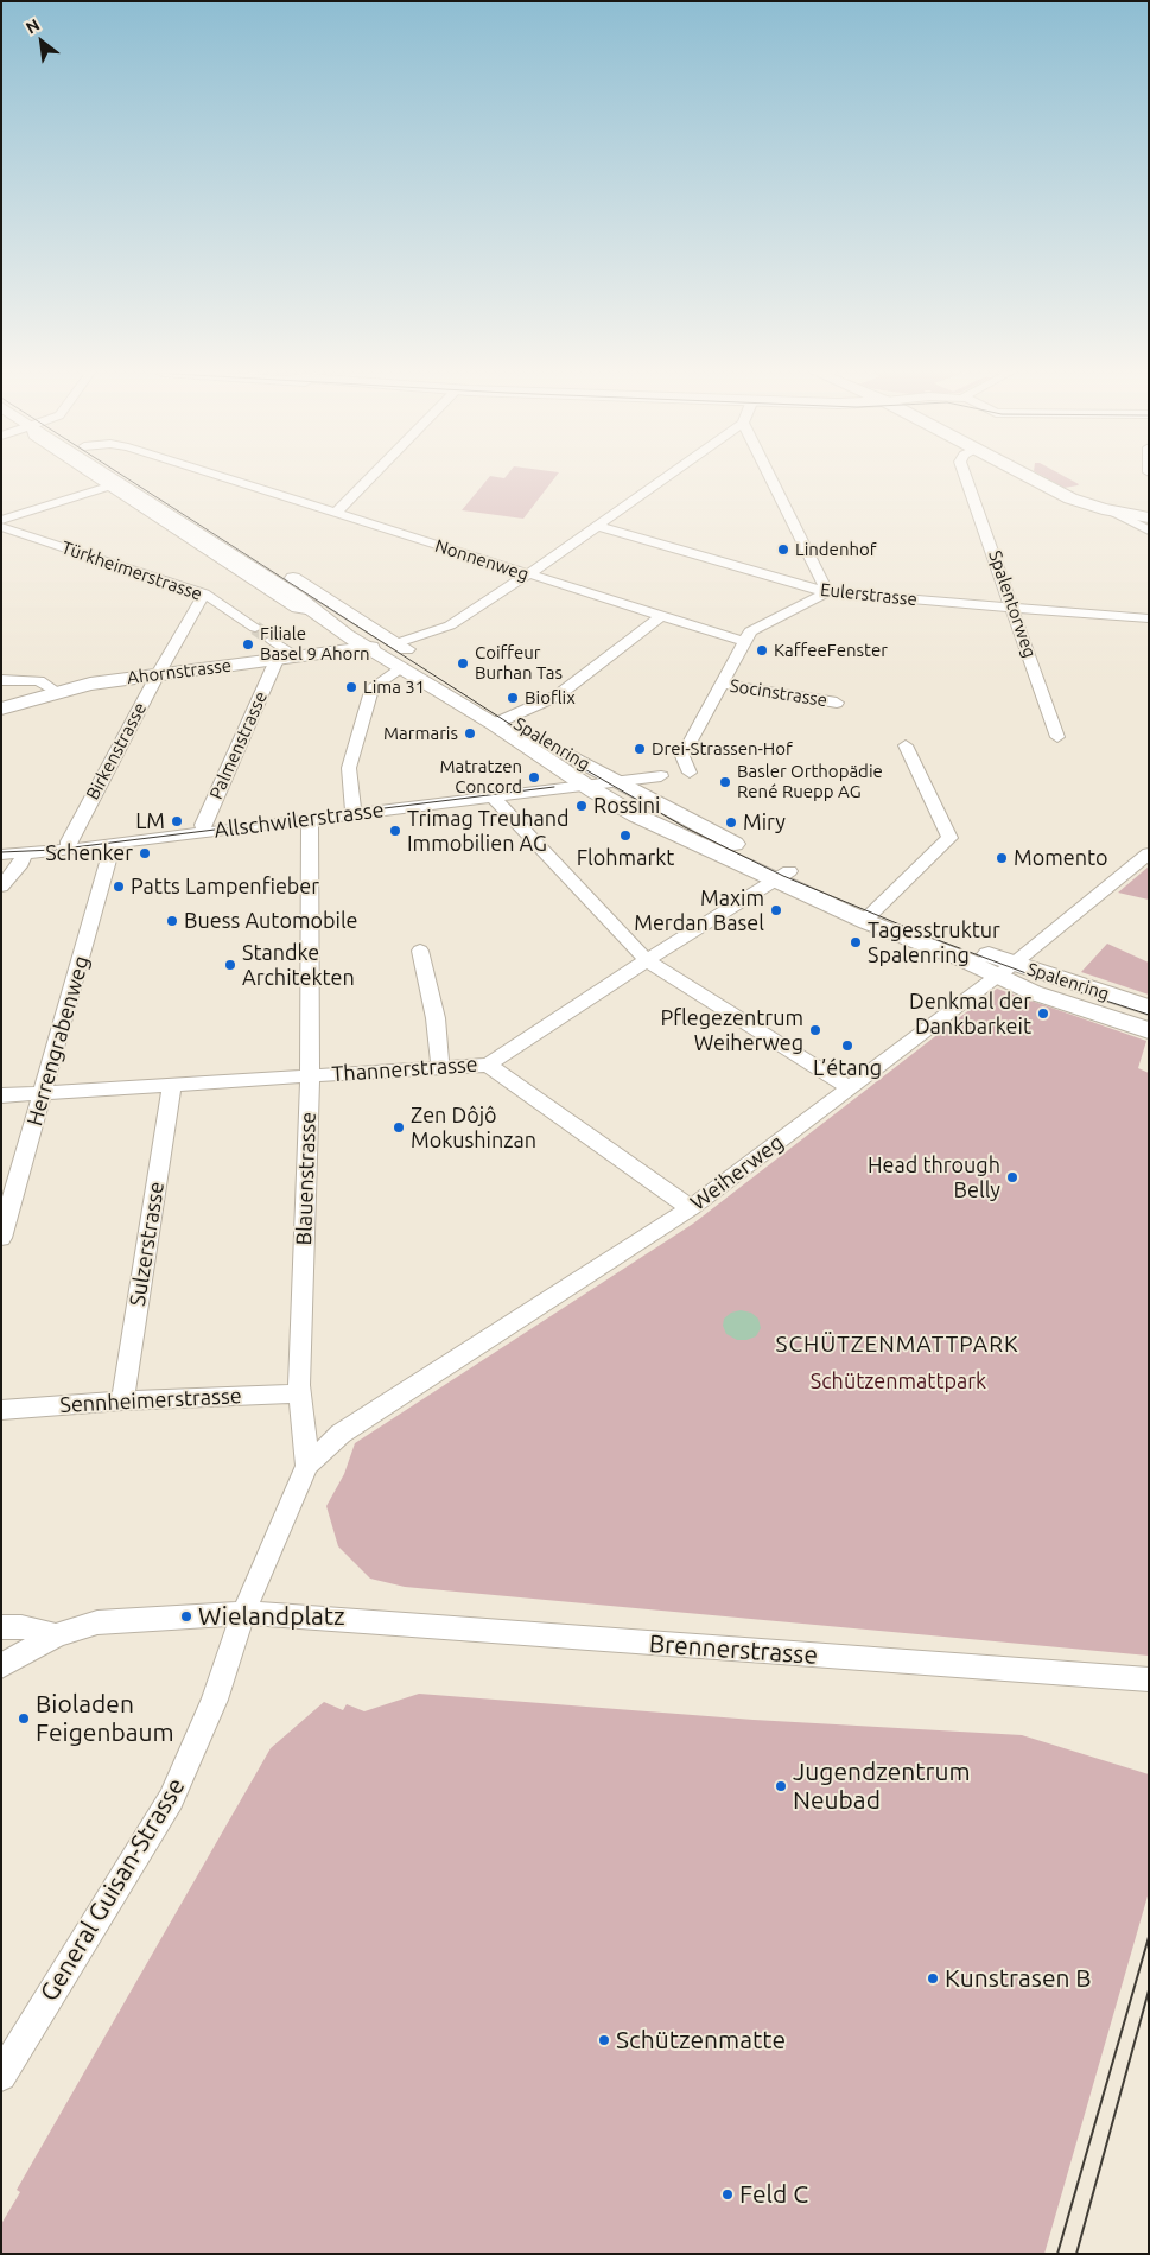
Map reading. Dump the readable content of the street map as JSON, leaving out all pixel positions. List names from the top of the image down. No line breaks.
{"streets":{"main road":["Ahornstrasse","Spalenring"],"street":["Nonnenweg","Türkheimerstrasse","Eulerstrasse","Spalentorweg","Socinstrasse","Palmenstrasse","Birkenstrasse","Allschwilerstrasse","Herrengrabenweg","Thannerstrasse","Weiherweg","Blauenstrasse","Sulzerstrasse","Sennheimerstrasse","Brennerstrasse","General Guisan-Strasse"]},"crossings":[["Nonnenweg","Socinstrasse"],["Türkheimerstrasse","Birkenstrasse"],["Eulerstrasse","Spalentorweg"],["Eulerstrasse","Socinstrasse"],["Ahornstrasse","Spalenring"],["Ahornstrasse","Palmenstrasse"],["Ahornstrasse","Birkenstrasse"],["Spalenring","Allschwilerstrasse"],["Spalenring","Thannerstrasse"],["Spalenring","Weiherweg"],["Palmenstrasse","Allschwilerstrasse"],["Birkenstrasse","Allschwilerstrasse"],["Allschwilerstrasse","Herrengrabenweg"],["Allschwilerstrasse","Blauenstrasse"],["Herrengrabenweg","Thannerstrasse"],["Thannerstrasse","Blauenstrasse"],["Thannerstrasse","Sulzerstrasse"],["Weiherweg","Blauenstrasse"],["Blauenstrasse","Sennheimerstrasse"],["Sulzerstrasse","Sennheimerstrasse"]],"districts":["SCHÜTZENMATTPARK"],"parks":["Schützenmattpark"],"places":["Lindenhof","Filiale Basel 9 Ahorn","KaffeeFenster","Coiffeur Burhan Tas","Lima 31","Bioflix","Marmaris","Drei-Strassen-Hof","Matratzen Concord","Basler Orthopädie René Ruepp AG","Rossini","LM","Miry","Trimag Treuhand Immobilien AG","Flohmarkt","Schenker","Momento","Patts Lampenfieber","Maxim Merdan Basel","Buess Automobile","Tagesstruktur Spalenring","Standke Architekten","Denkmal der Dankbarkeit","Pflegezentrum Weiherweg","L’étang","Zen Dôjô Mokushinzan","Head through Belly","Wielandplatz","Bioladen Feigenbaum","Jugendzentrum Neubad","Kunstrasen B","Schützenmatte","Feld C"],"north":"top left"}
